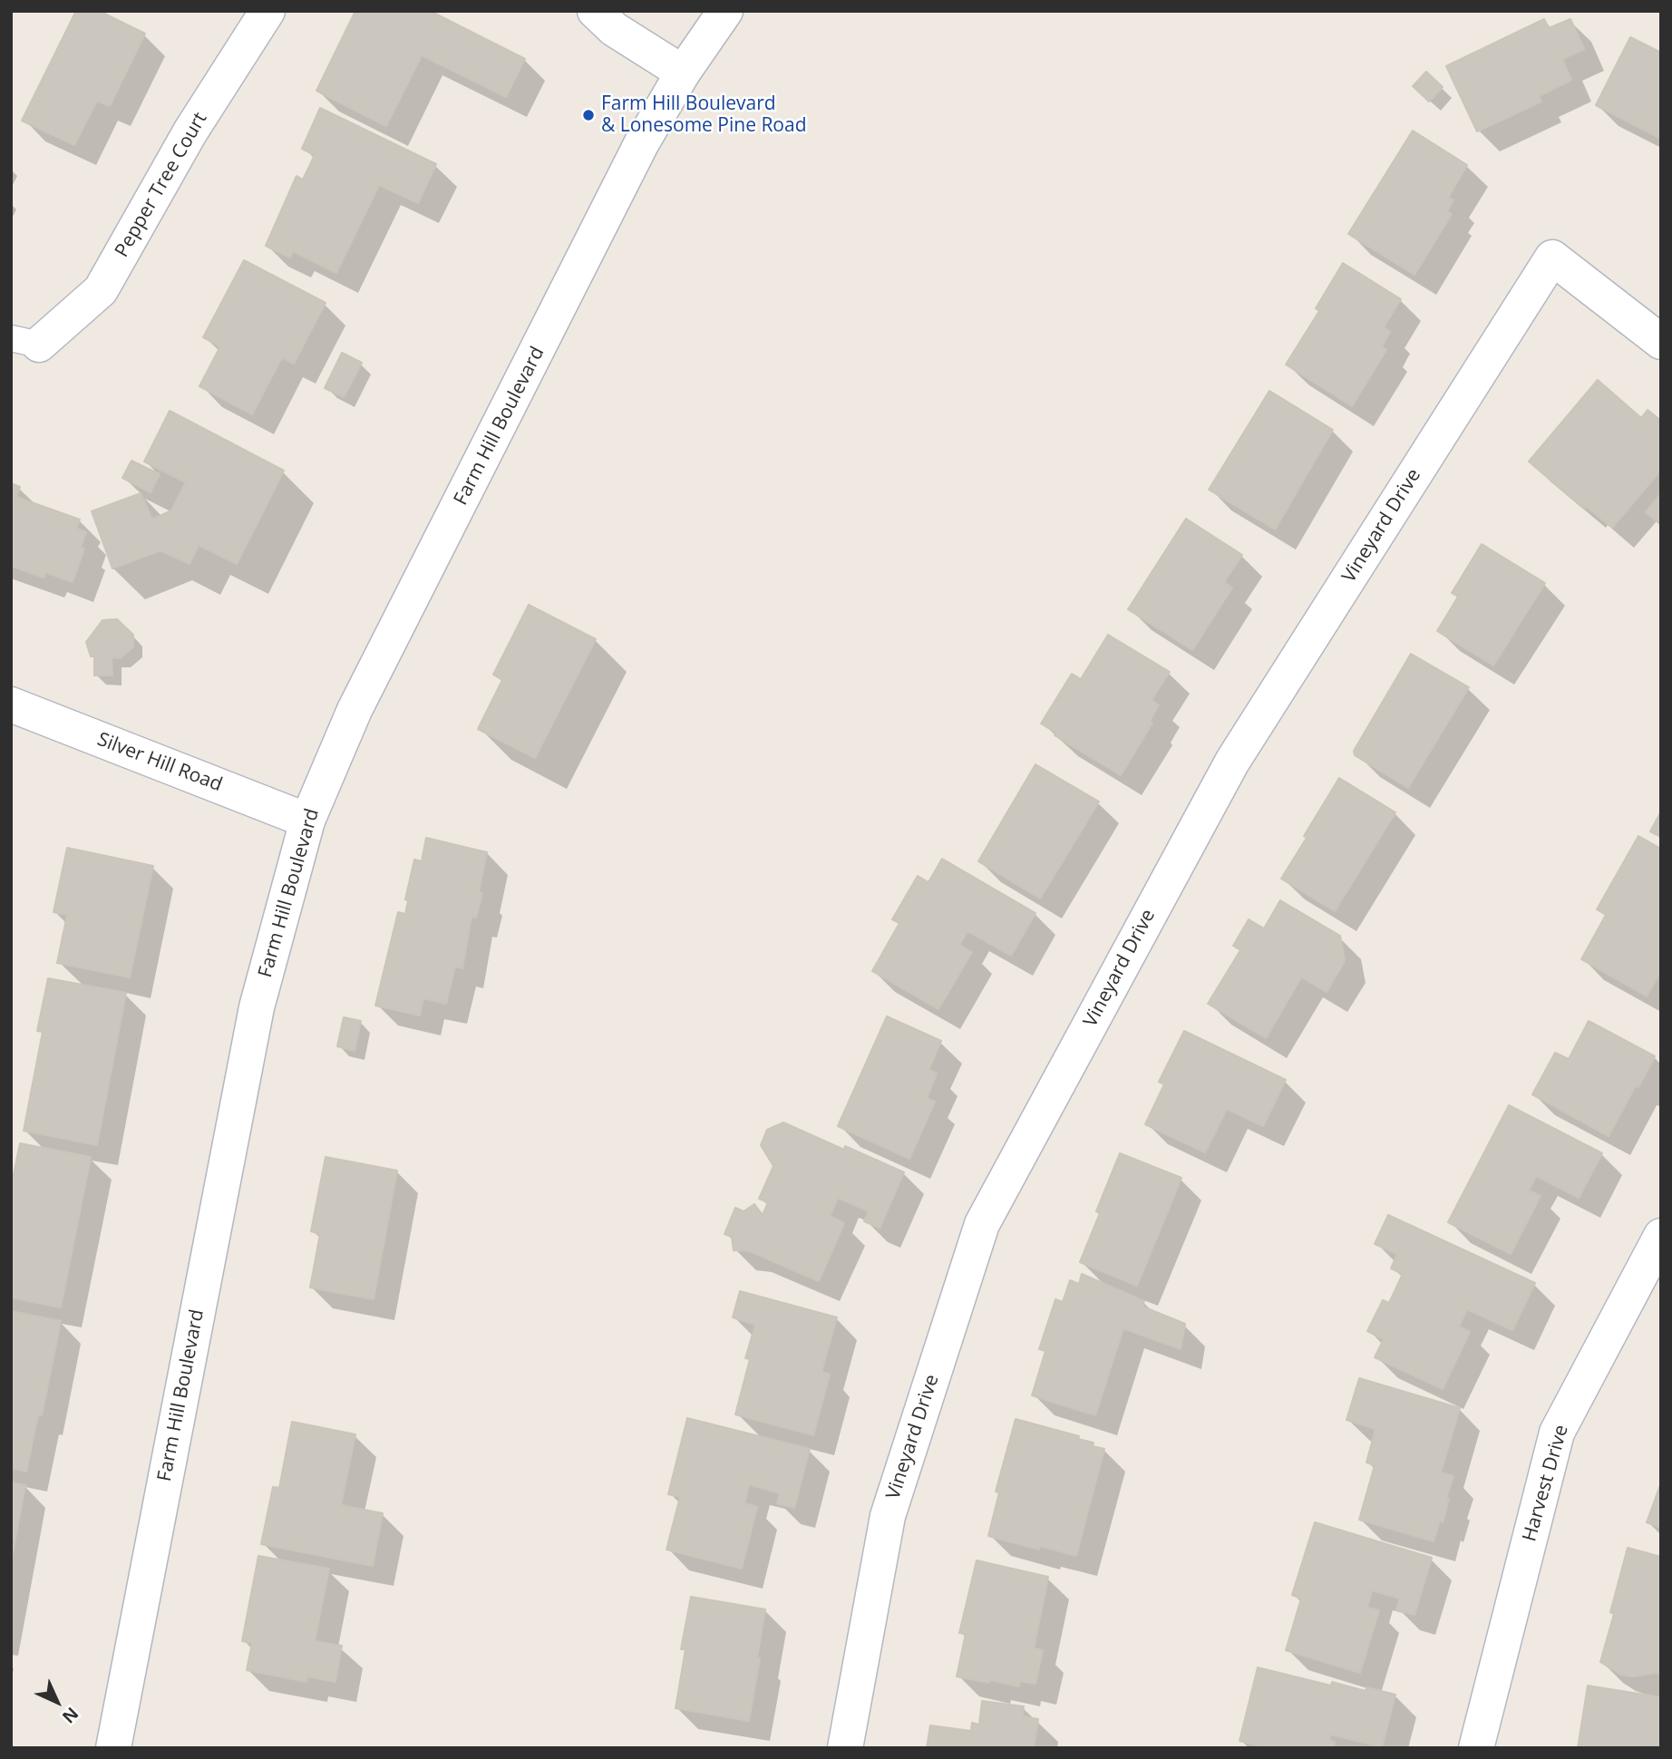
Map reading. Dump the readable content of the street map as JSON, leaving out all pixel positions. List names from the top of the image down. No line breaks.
{"streets":{"street":["Pepper Tree Court","Farm Hill Boulevard","Vineyard Drive","Silver Hill Road","Harvest Drive"]},"crossings":[["Farm Hill Boulevard","Silver Hill Road"]],"places":["Farm Hill Boulevard & Lonesome Pine Road"],"north":"bottom right"}
